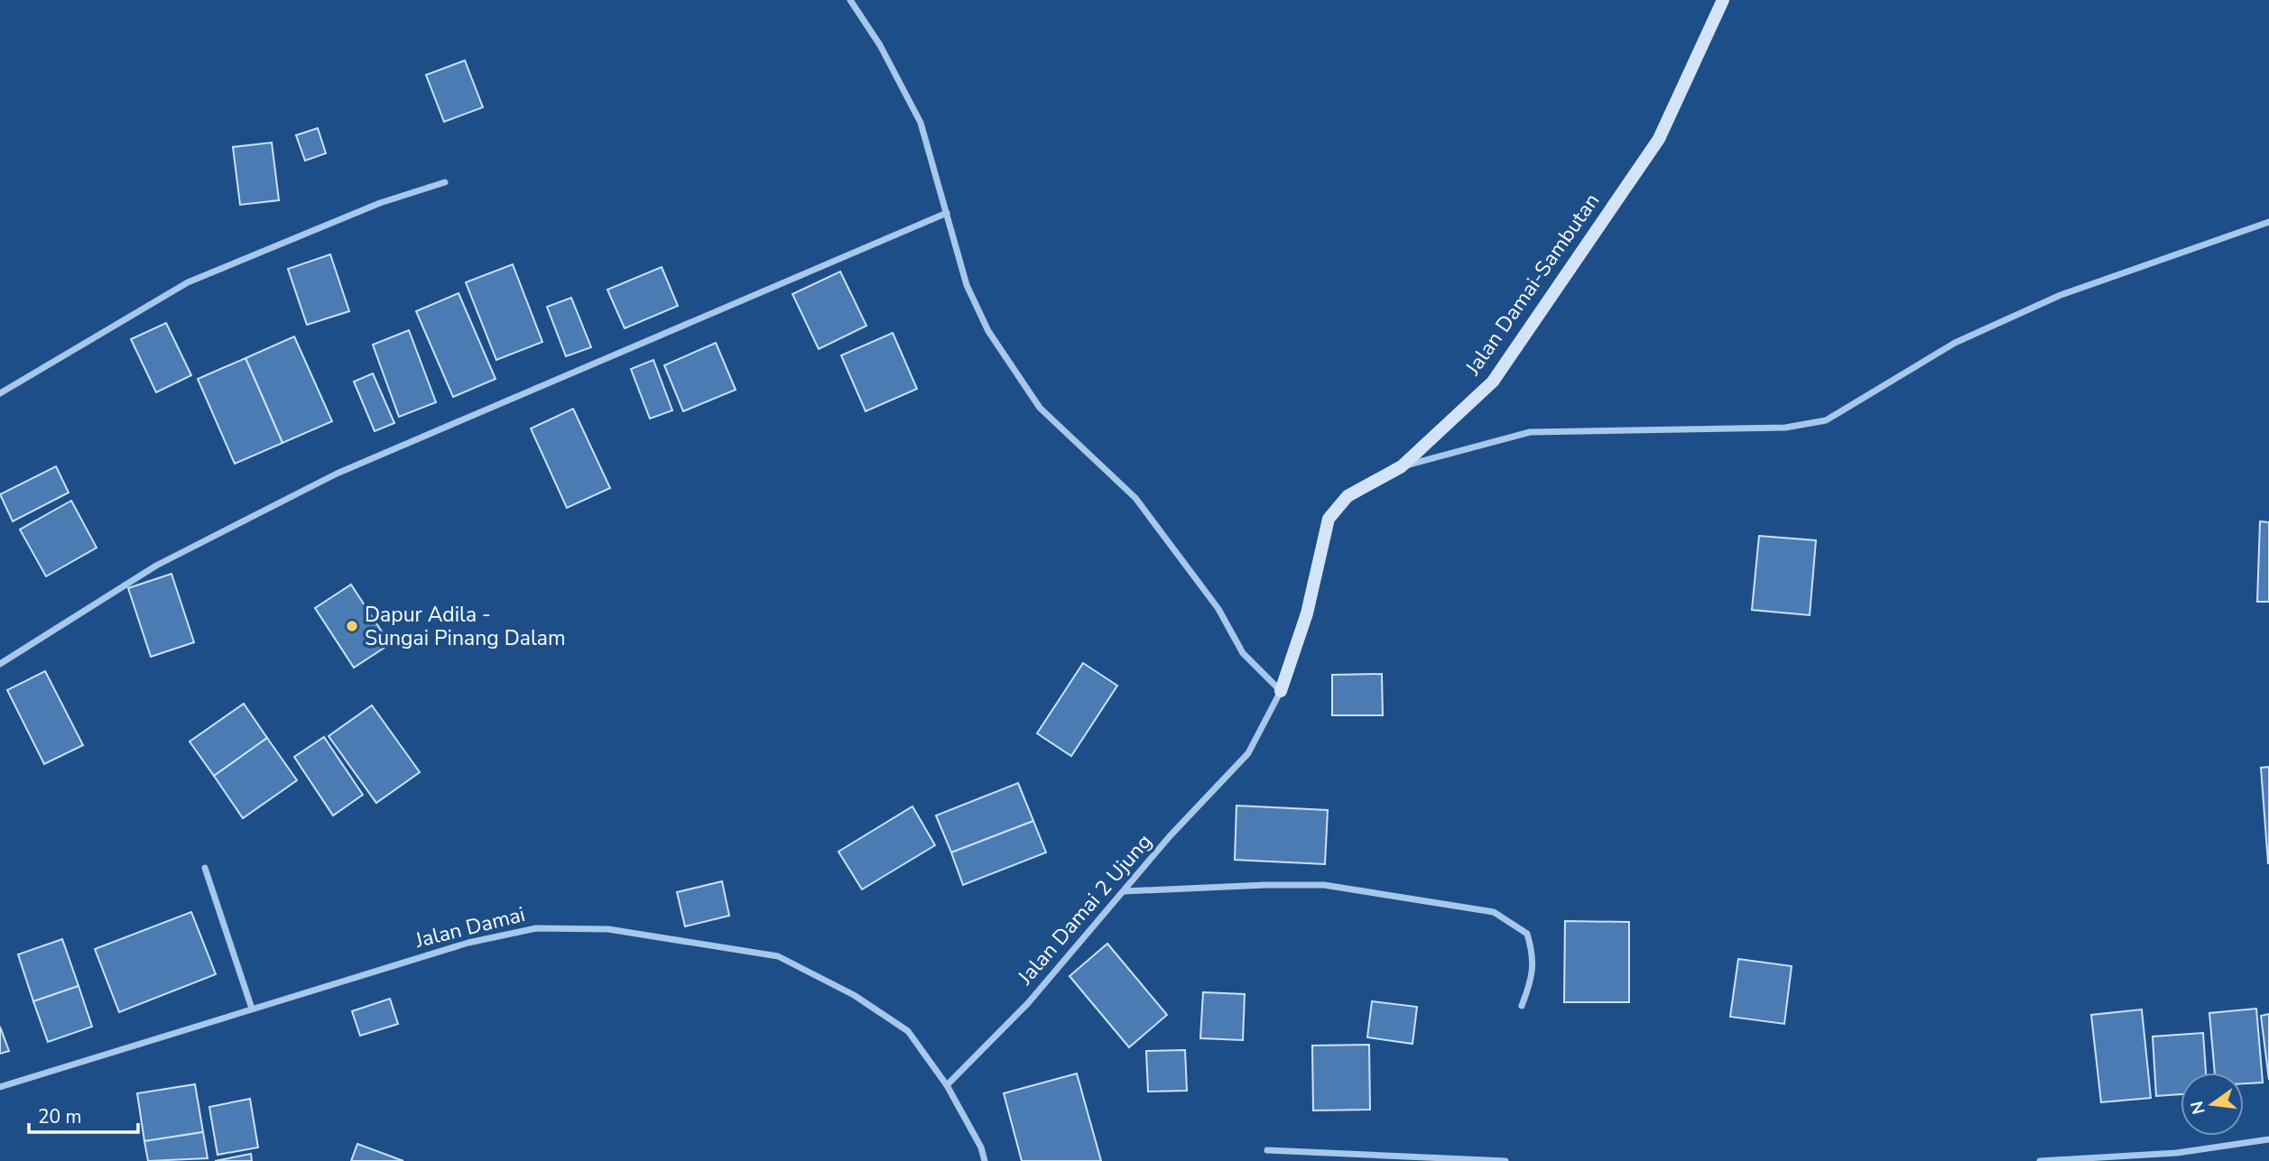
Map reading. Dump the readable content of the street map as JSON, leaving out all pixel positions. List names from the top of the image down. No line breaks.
{"streets":{"street":["Jalan Damai-Sambutan","Jalan Damai 2 Ujung","Jalan Damai"]},"crossings":[["Jalan Damai-Sambutan","Jalan Damai 2 Ujung"],["Jalan Damai 2 Ujung","Jalan Damai"]],"places":["Dapur Adila - Sungai Pinang Dalam"],"scale_bar":"20 m","north":"left"}
